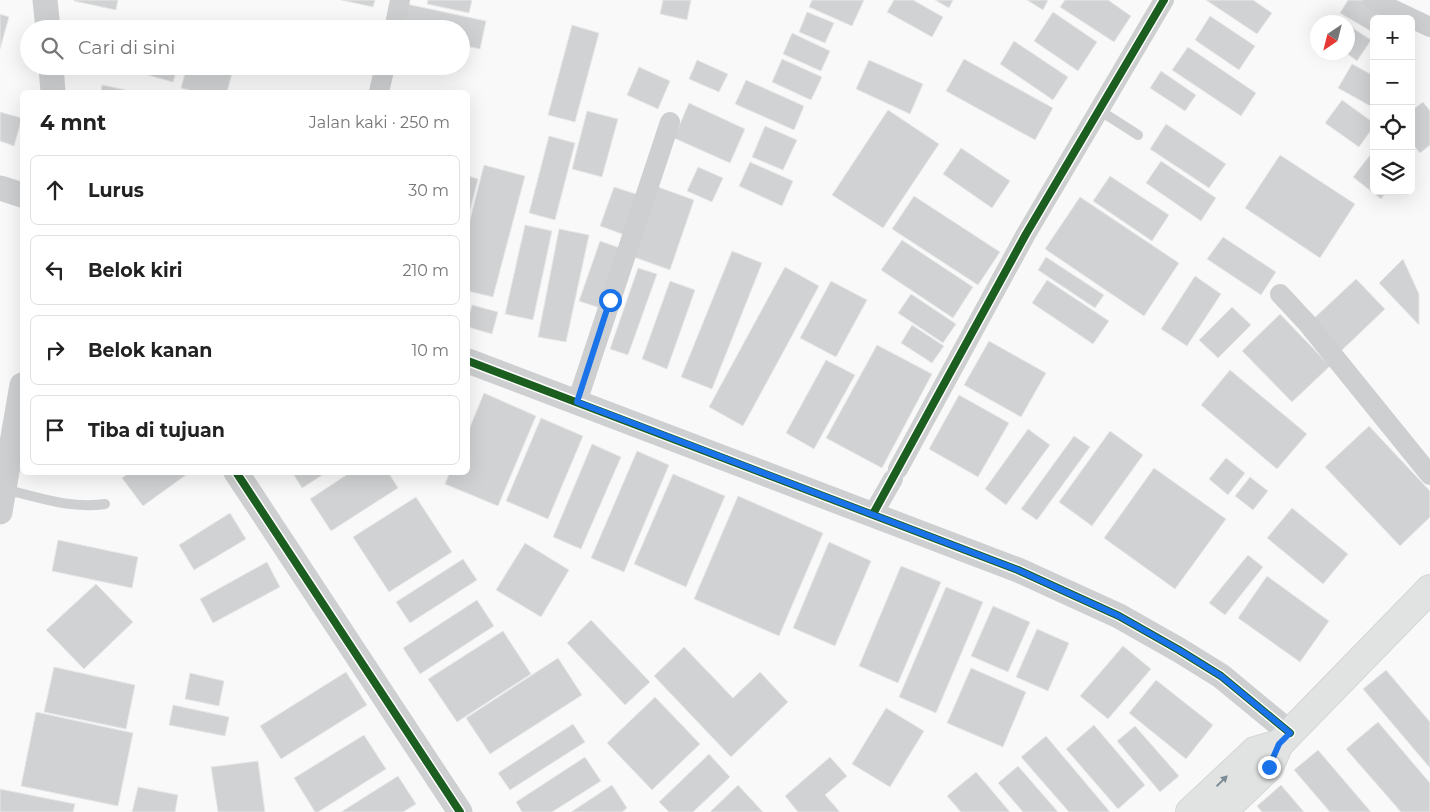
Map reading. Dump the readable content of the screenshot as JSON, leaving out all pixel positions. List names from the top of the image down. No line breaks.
{"north":"bottom left","page":{"map_buttons":["+","−"],"search":"Cari di sini","heading":["4 mnt","Jalan kaki · 250 m"],"list":[["Lurus","30 m"],["Belok kiri","210 m"],["Belok kanan","10 m"],"Tiba di tujuan"]}}
